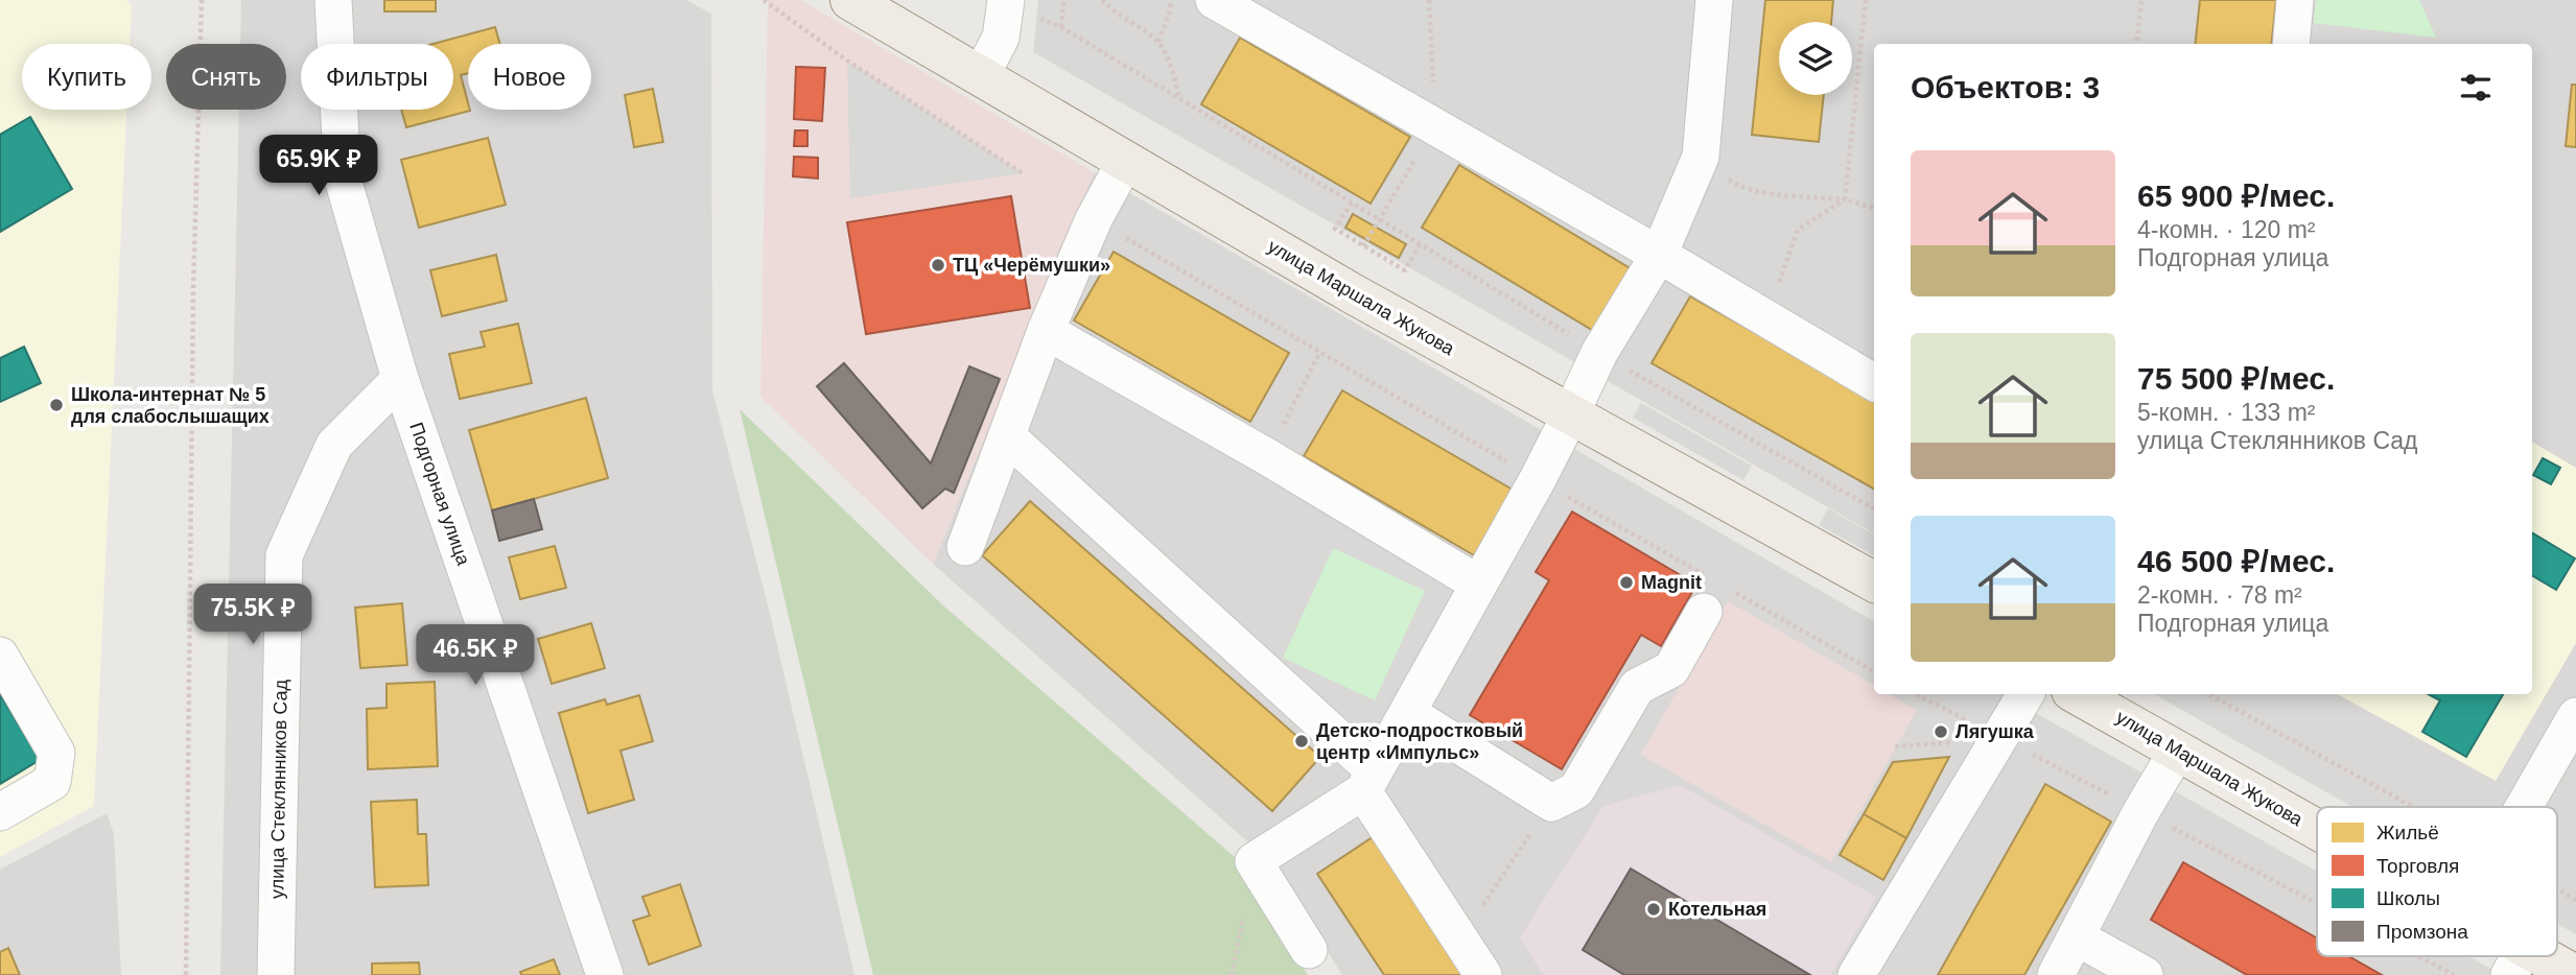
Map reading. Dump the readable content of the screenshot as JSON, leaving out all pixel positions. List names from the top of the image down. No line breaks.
{"streets":{"main road":["улица Маршала Жукова"],"street":["Подгорная улица","улица Стеклянников Сад"]},"crossings":[["Подгорная улица","улица Стеклянников Сад"]],"places":["ТЦ «Черёмушки»","Школа-интернат № 5 для слабослышащих","Magnit","Лягушка","Детско-подростковый центр «Импульс»","Котельная"],"legend":["Жильё","Торговля","Школы","Промзона"],"page":{"chip":["Купить","Снять","Фильтры","Новое"],"heading":"Объектов: 3","list":[{"name":"65 900 ₽/мес.","note":"4-комн. · 120 m² · Подгорная улица"},{"name":"75 500 ₽/мес.","note":"5-комн. · 133 m² · улица Стеклянников Сад"},{"name":"46 500 ₽/мес.","note":"2-комн. · 78 m² · Подгорная улица"}],"price":["65.9K ₽","75.5K ₽","46.5K ₽"]}}
